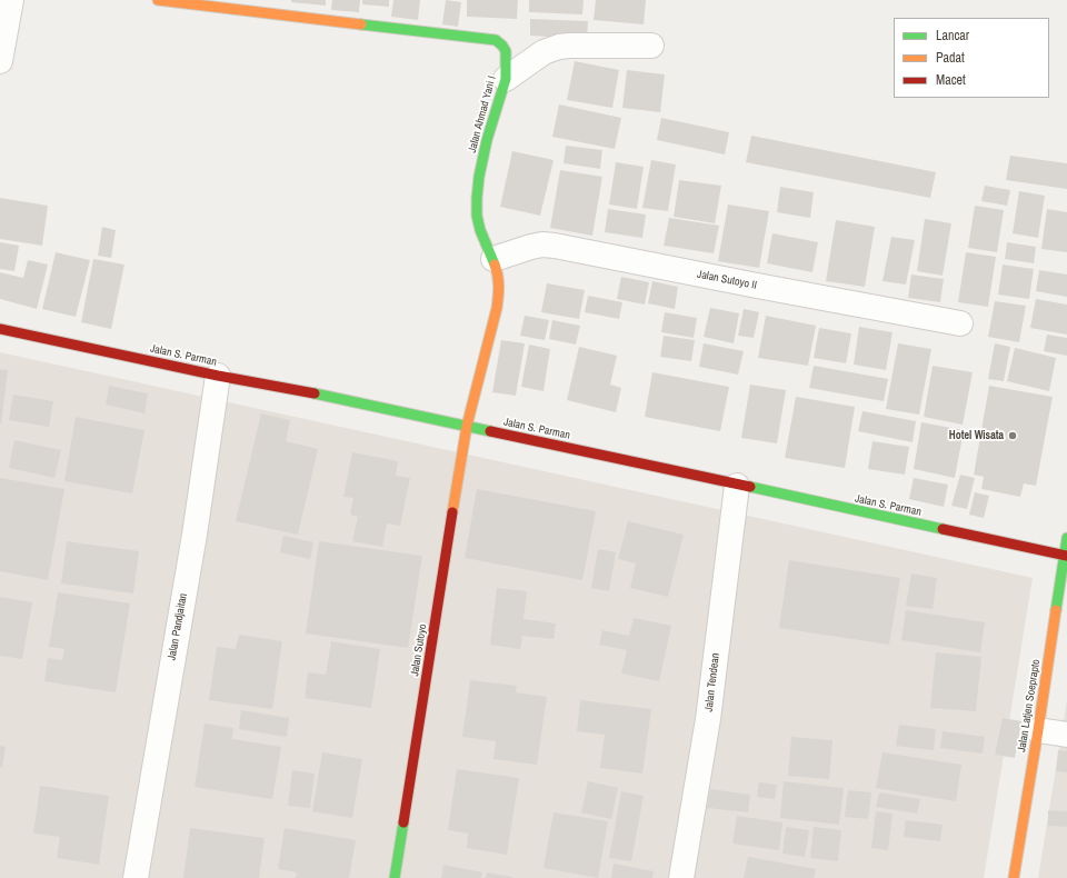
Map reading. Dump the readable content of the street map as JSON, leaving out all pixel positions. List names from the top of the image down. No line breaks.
{"streets":{"street":["Jalan Ahmad Yani I","Jalan Sutoyo II","Jalan S. Parman","Jalan Pandjaitan","Jalan Sutoyo","Jalan Tendean","Jalan Latjen Soeprapto"]},"crossings":[["Jalan Ahmad Yani I","Jalan Sutoyo II"],["Jalan Ahmad Yani I","Jalan S. Parman"],["Jalan Ahmad Yani I","Jalan Sutoyo"],["Jalan S. Parman","Jalan Pandjaitan"],["Jalan S. Parman","Jalan Sutoyo"],["Jalan S. Parman","Jalan Tendean"],["Jalan S. Parman","Jalan Latjen Soeprapto"]],"places":["Hotel Wisata"],"legend":["Lancar","Padat","Macet"]}
